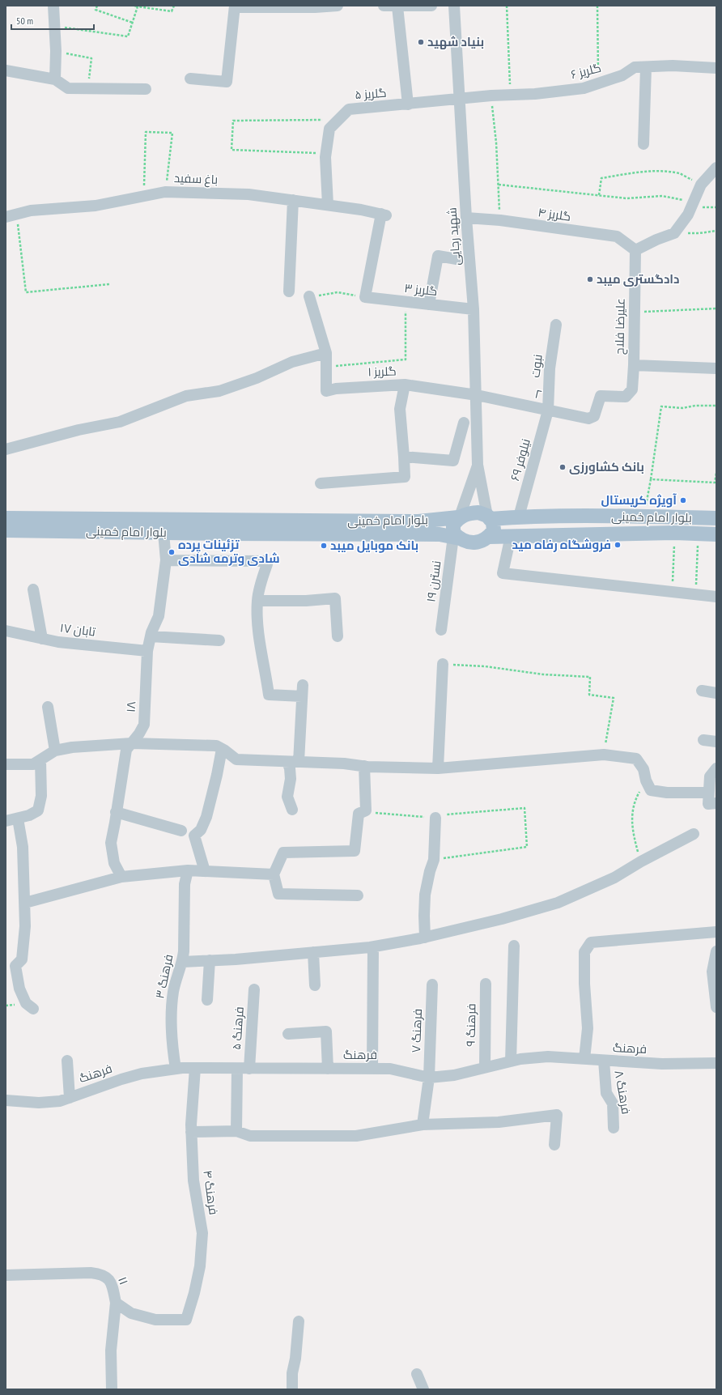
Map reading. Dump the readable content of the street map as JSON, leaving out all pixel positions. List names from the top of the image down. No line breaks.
{"streets":{"main road":["بلوار امام خمینی"],"street":["گلریز ۶","گلریز ۵","باغ سفید","گلریز ۴","شهید رجایی","گلریز ۳","علیرضا فلاح","نبوت","گلریز ۱","۲","نیلوفر ۶۹","نسترن ۱۹","تابان ۱۷","۱۸","فرهنگ ۳","فرهنگ ۹","فرهنگ ۵","فرهنگ ۷","فرهنگ","فرهنگ ۸","فرهنگ ۴","۱۱"]},"crossings":[["گلریز ۶","گلریز ۵"],["گلریز ۶","شهید رجایی"],["گلریز ۵","باغ سفید"],["گلریز ۵","شهید رجایی"],["باغ سفید","گلریز ۳"],["گلریز ۴","شهید رجایی"],["گلریز ۴","علیرضا فلاح"],["شهید رجایی","گلریز ۳"],["شهید رجایی","گلریز ۱"],["شهید رجایی","۲"],["علیرضا فلاح","۲"],["نبوت","۲"],["نبوت","نیلوفر ۶۹"],["گلریز ۱","۲"],["۲","نیلوفر ۶۹"],["نیلوفر ۶۹","بلوار امام خمینی"],["بلوار امام خمینی","نسترن ۱۹"],["بلوار امام خمینی","۱۸"],["تابان ۱۷","۱۸"],["فرهنگ ۳","فرهنگ"],["فرهنگ ۹","فرهنگ"],["فرهنگ ۵","فرهنگ"],["فرهنگ ۷","فرهنگ"],["فرهنگ","فرهنگ ۸"],["فرهنگ","فرهنگ ۴"],["فرهنگ ۴","۱۱"]],"places":["بنیاد شهید","دادگستری میبد","بانک کشاورزی","آویژه کریستال","فروشگاه رفاه مید","بانک موبایل میبد","تزئینات پرده شادی وترمه شادی"],"scale_bar":"50 m"}
